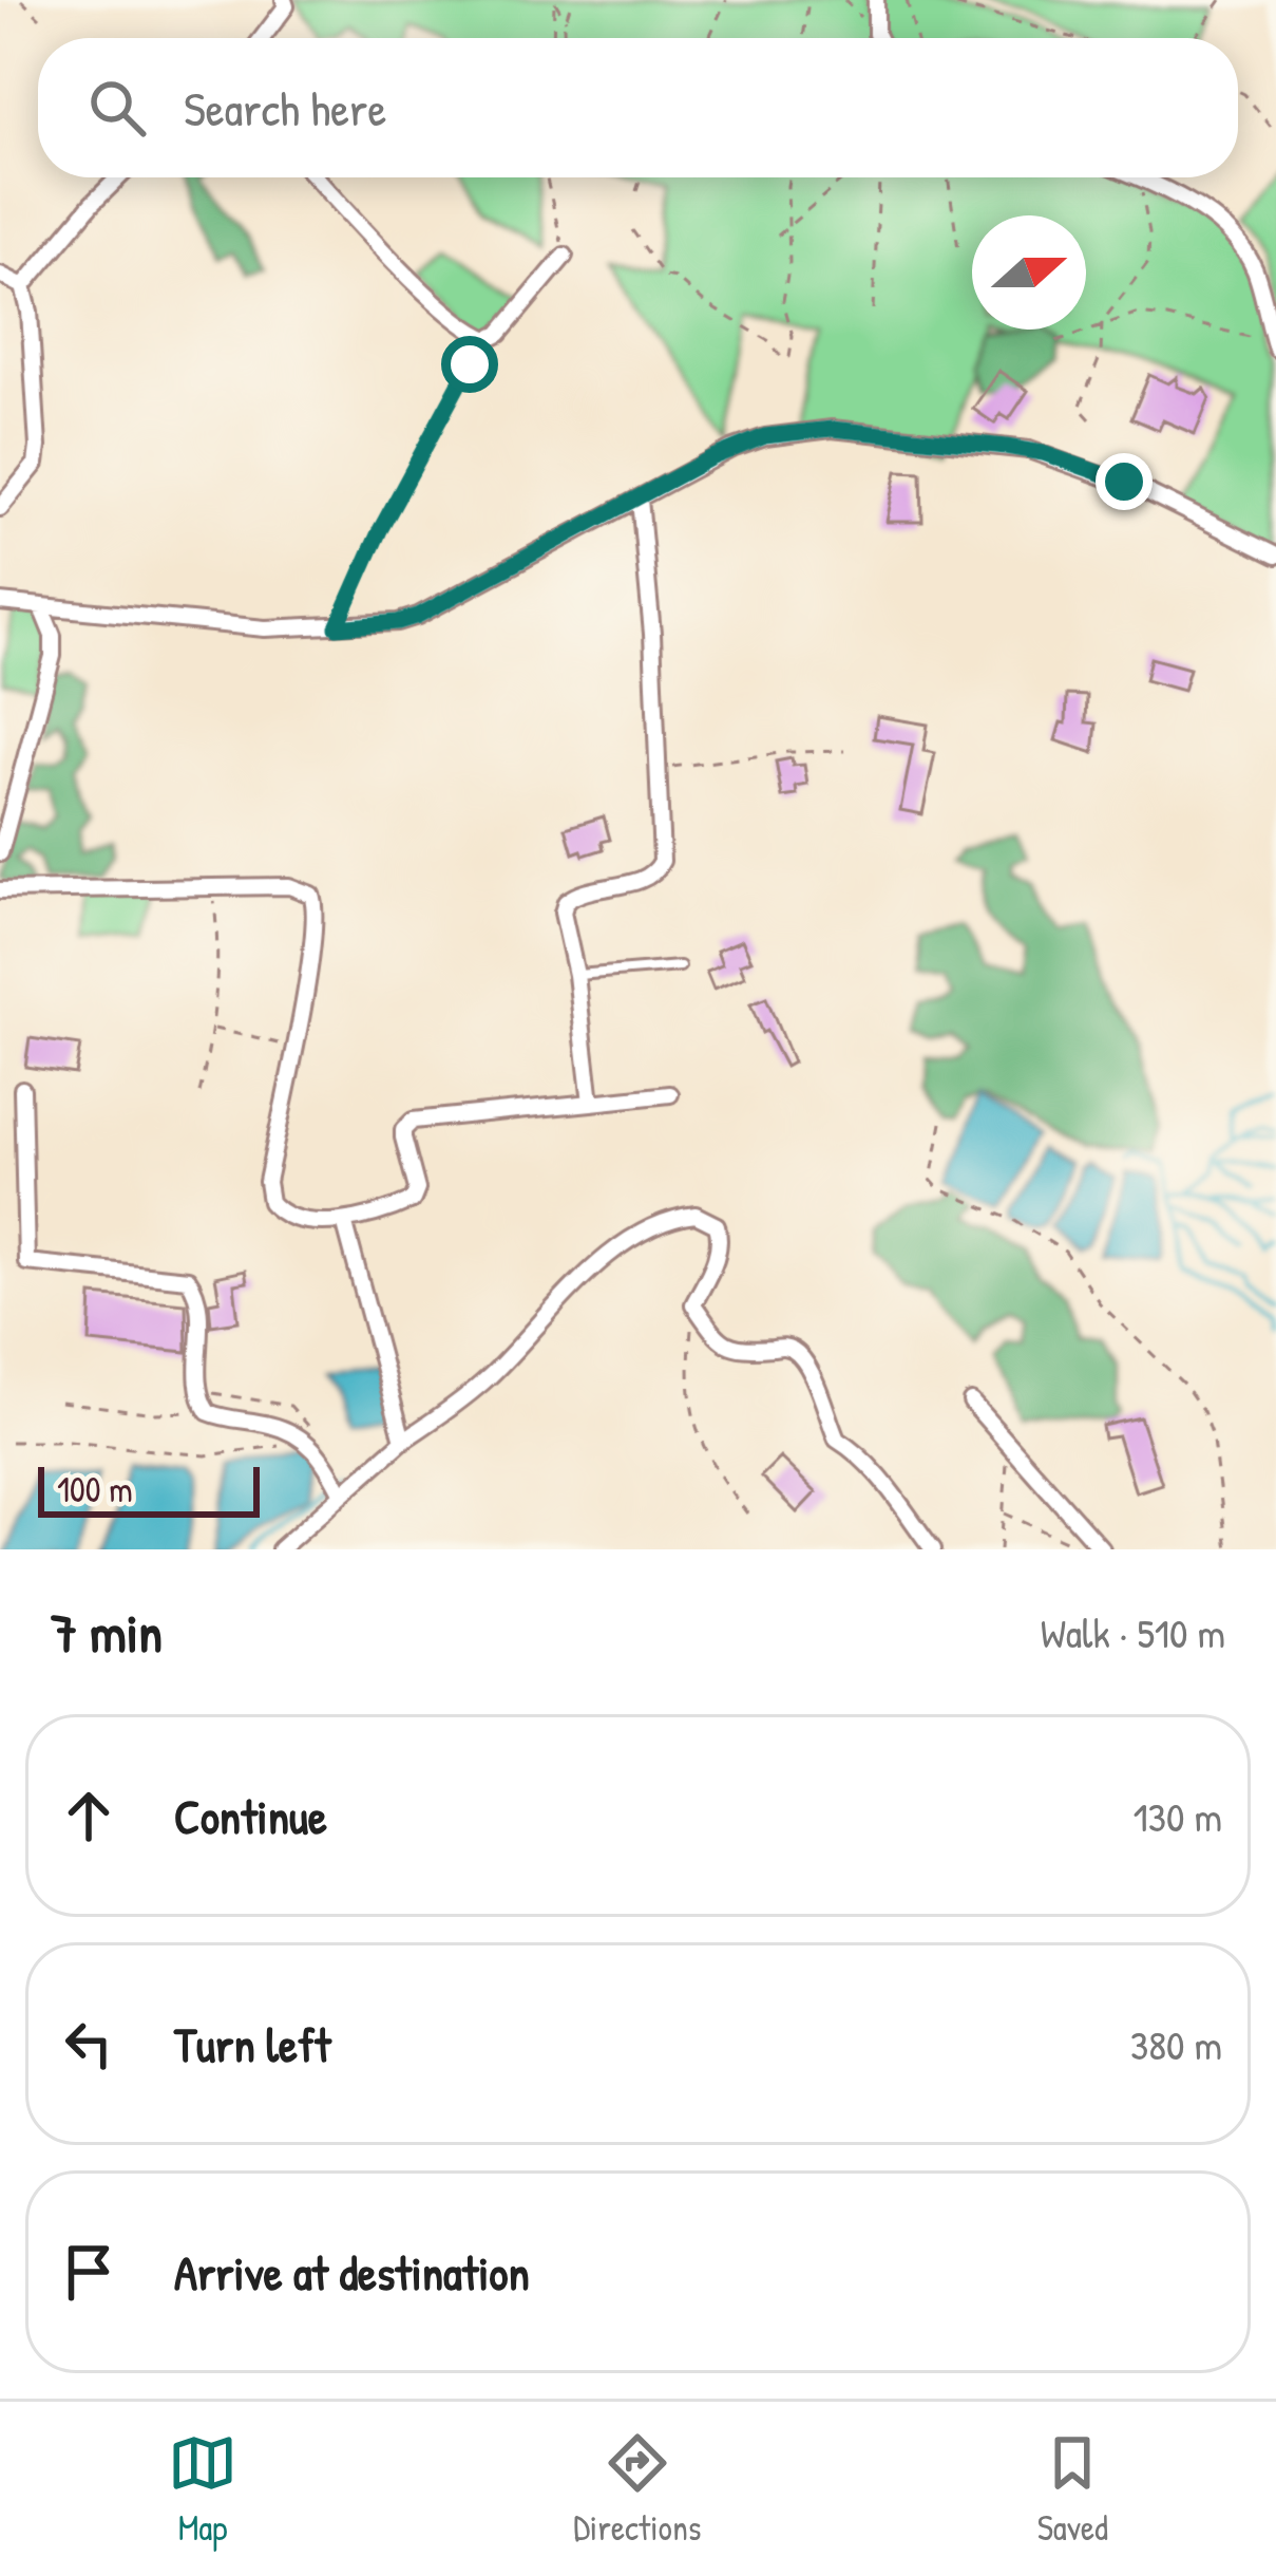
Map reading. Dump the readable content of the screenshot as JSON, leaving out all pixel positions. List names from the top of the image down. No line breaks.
{"scale_bar":"100 m","north":"right","page":{"search":"Search here","scale":"100 m","heading":["7 min","Walk · 510 m"],"list":[["Continue","130 m"],["Turn left","380 m"],"Arrive at destination"],"nav":["Map","Directions","Saved"]}}
